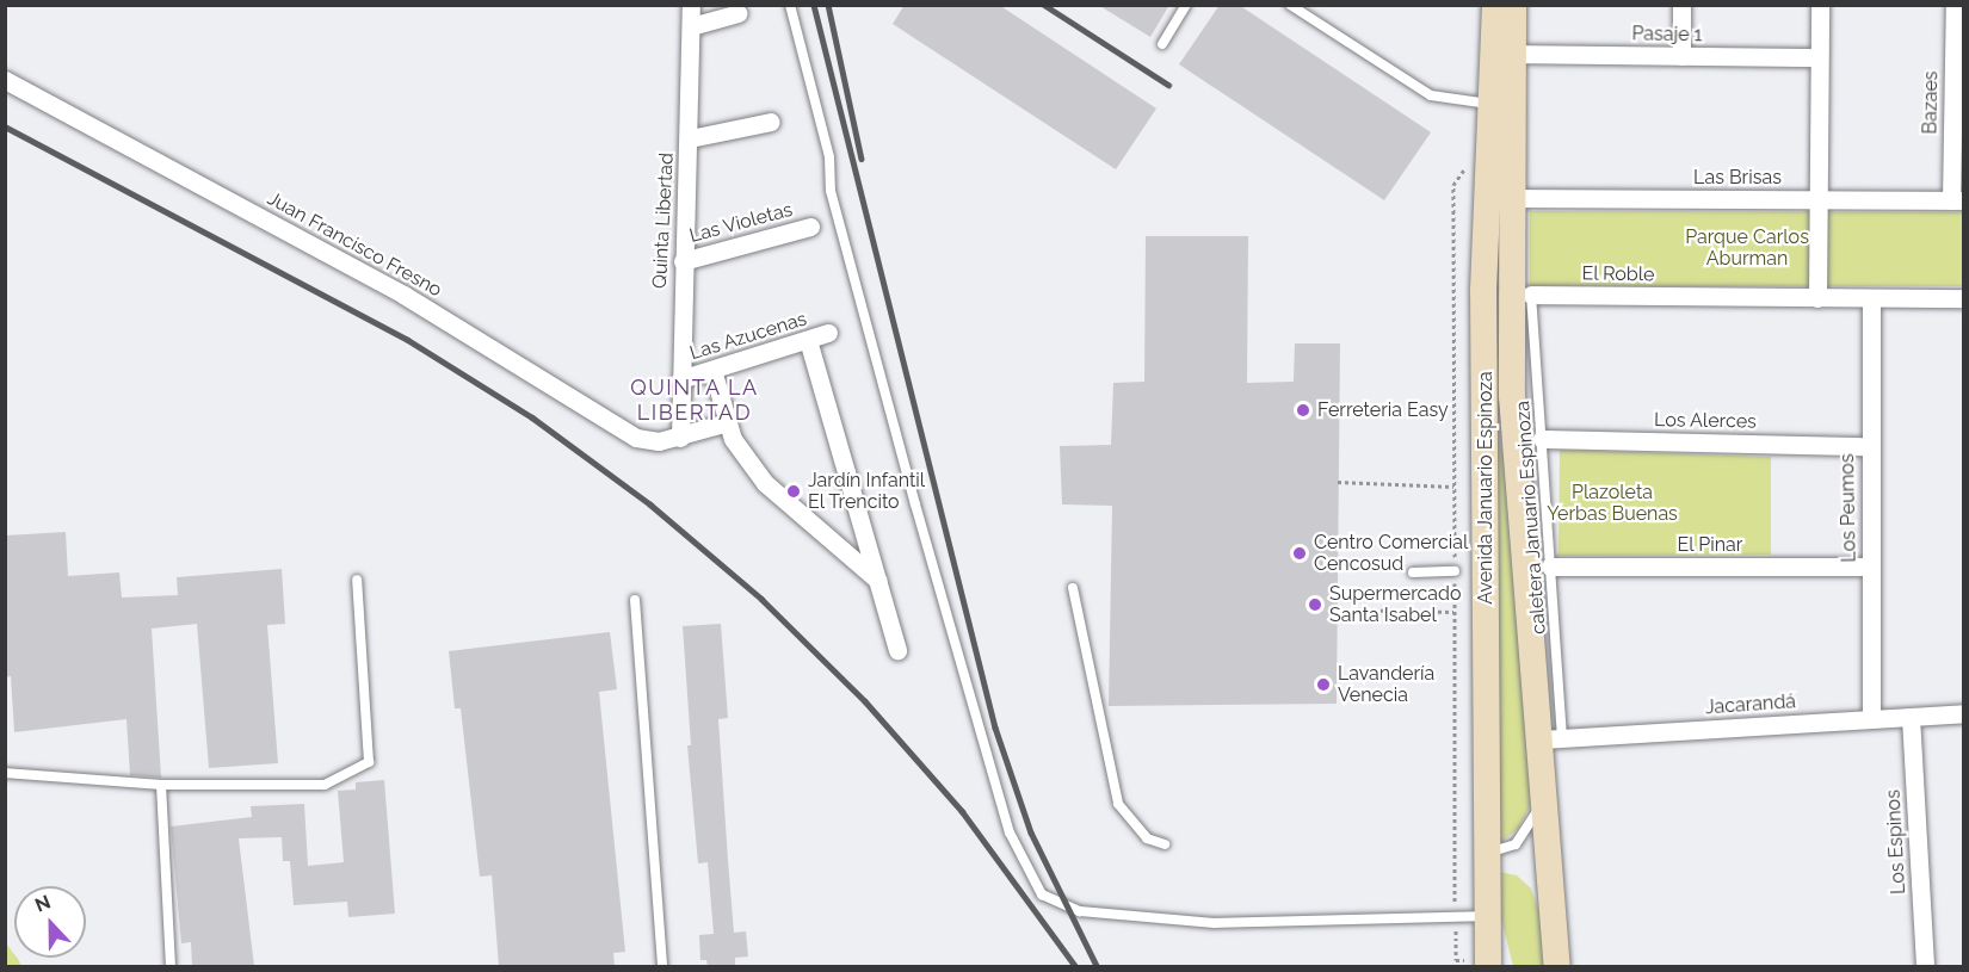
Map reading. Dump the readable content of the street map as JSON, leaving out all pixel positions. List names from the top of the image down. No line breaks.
{"streets":{"main road":["Avenida Januario Espinoza"],"street":["Pasaje 1","Bazaes","Las Brisas","Quinta Libertad","Las Violetas","Juan Francisco Fresno","El Roble","Las Azucenas","Los Alerces","Los Peumos","El Pinar","Jacarandá","Los Espinos"],"lane":["caletera Januario Espinoza"]},"crossings":[["Pasaje 1","Avenida Januario Espinoza"],["Bazaes","Las Brisas"],["Las Brisas","Avenida Januario Espinoza"],["Quinta Libertad","Las Violetas"],["Quinta Libertad","Juan Francisco Fresno"],["Quinta Libertad","Las Azucenas"],["El Roble","Los Peumos"],["El Roble","caletera Januario Espinoza"],["Los Alerces","Los Peumos"],["Los Alerces","caletera Januario Espinoza"],["Avenida Januario Espinoza","caletera Januario Espinoza"],["Avenida Januario Espinoza","Jacarandá"],["Los Peumos","El Pinar"],["Los Peumos","Jacarandá"],["caletera Januario Espinoza","El Pinar"],["caletera Januario Espinoza","Jacarandá"],["Jacarandá","Los Espinos"]],"districts":["QUINTA LA LIBERTAD"],"parks":["Parque Carlos Aburman","Plazoleta Yerbas Buenas"],"places":["Ferreteria Easy","Jardín Infantil El Trencito","Centro Comercial Cencosud","Supermercado Santa Isabel","Lavandería Venecia"],"north":"top"}
